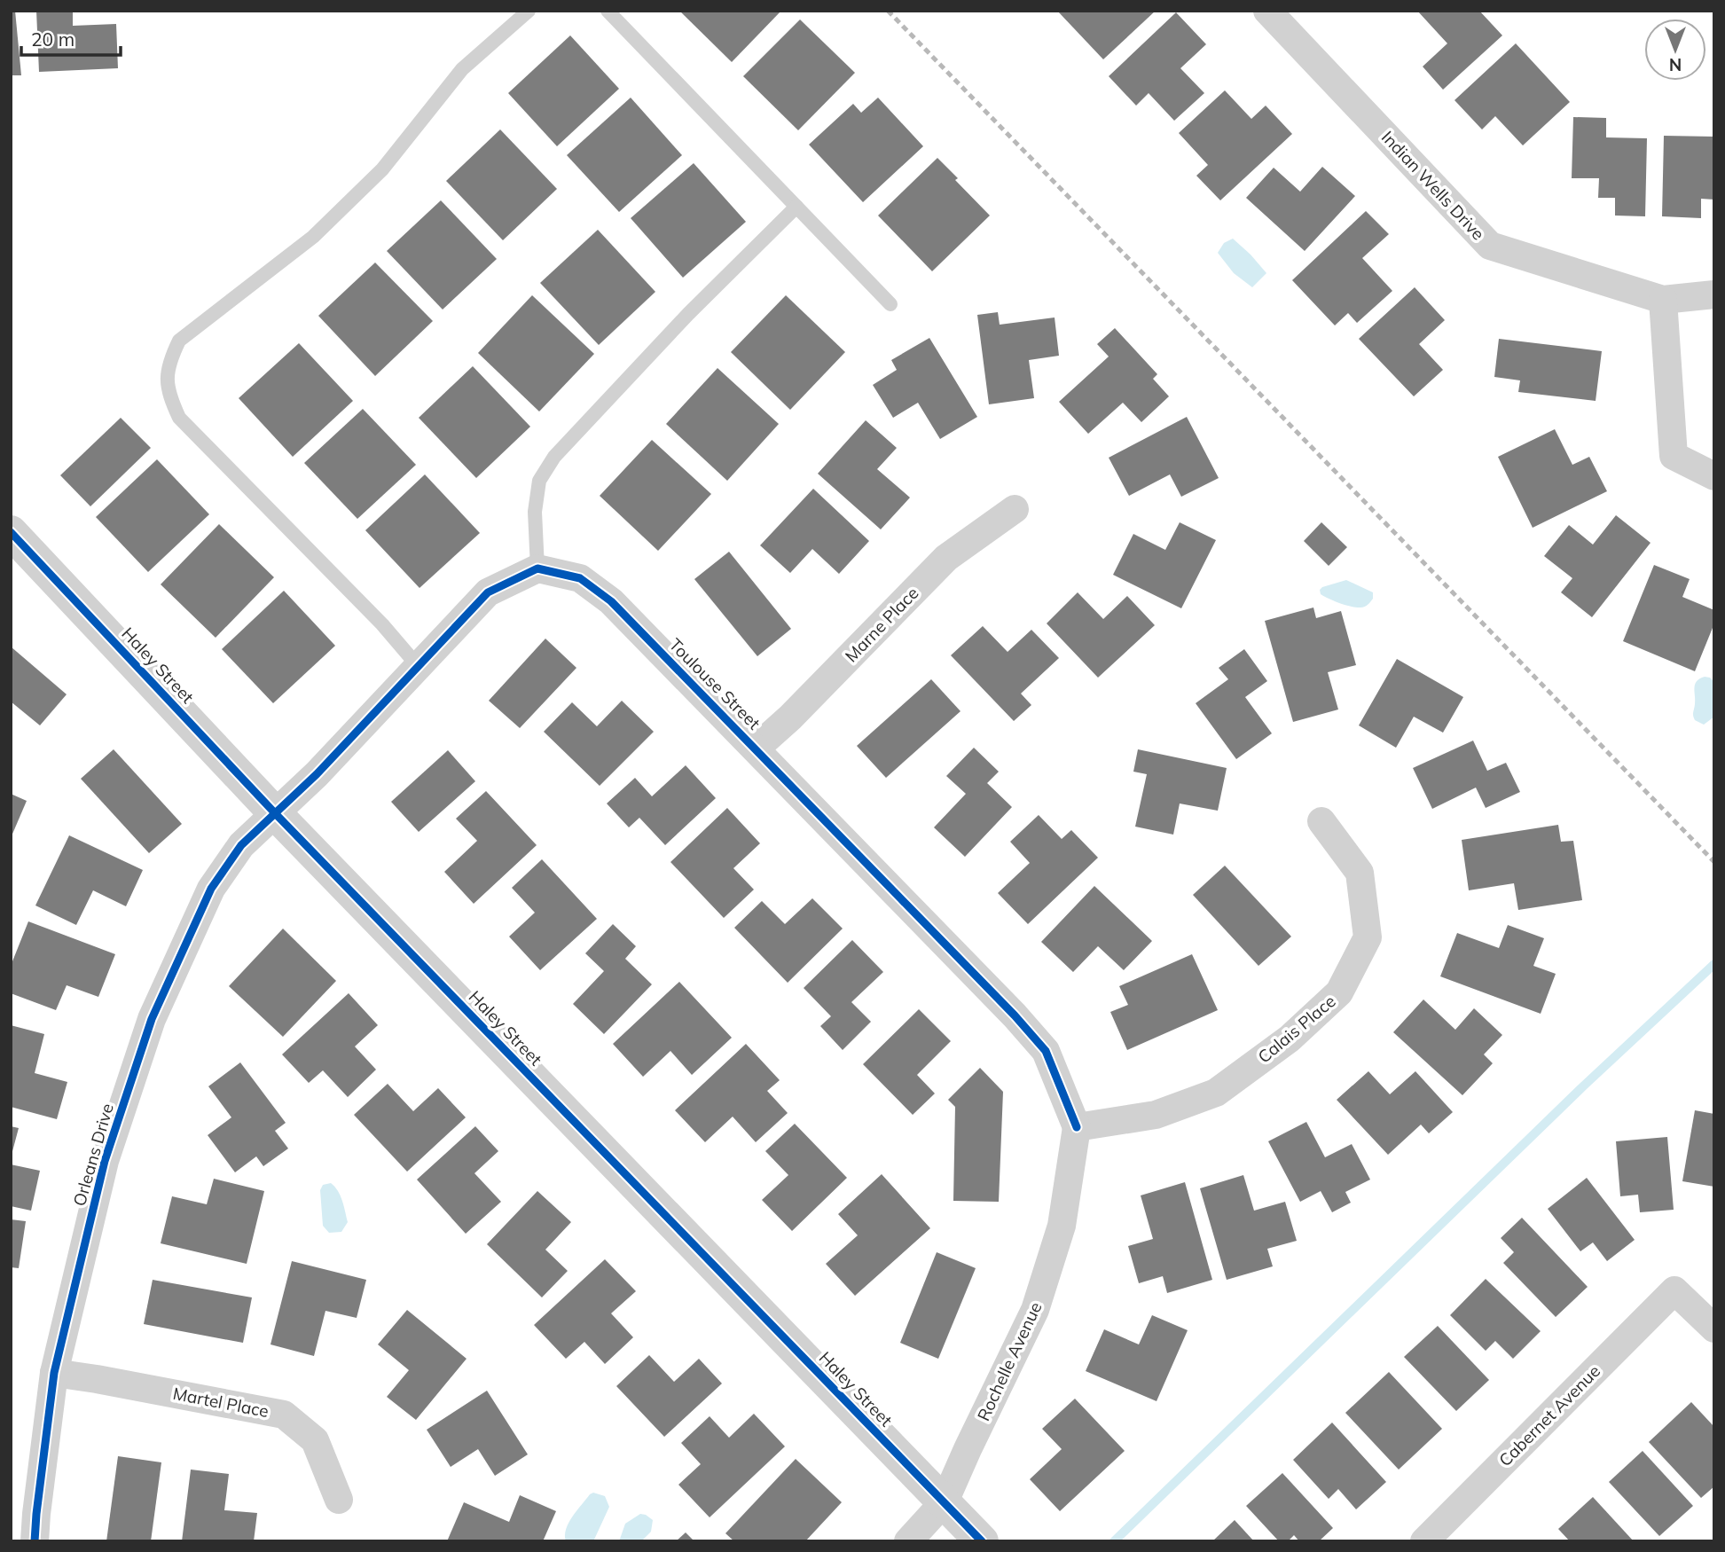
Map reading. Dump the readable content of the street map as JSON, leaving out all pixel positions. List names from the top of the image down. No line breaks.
{"streets":{"street":["Indian Wells Drive","Marne Place","Haley Street","Toulouse Street","Calais Place","Orleans Drive","Rochelle Avenue","Martel Place","Cabernet Avenue"]},"crossings":[["Marne Place","Toulouse Street"],["Haley Street","Orleans Drive"],["Haley Street","Rochelle Avenue"],["Toulouse Street","Calais Place"],["Toulouse Street","Rochelle Avenue"],["Calais Place","Rochelle Avenue"],["Orleans Drive","Martel Place"]],"scale_bar":"20 m","north":"bottom"}
